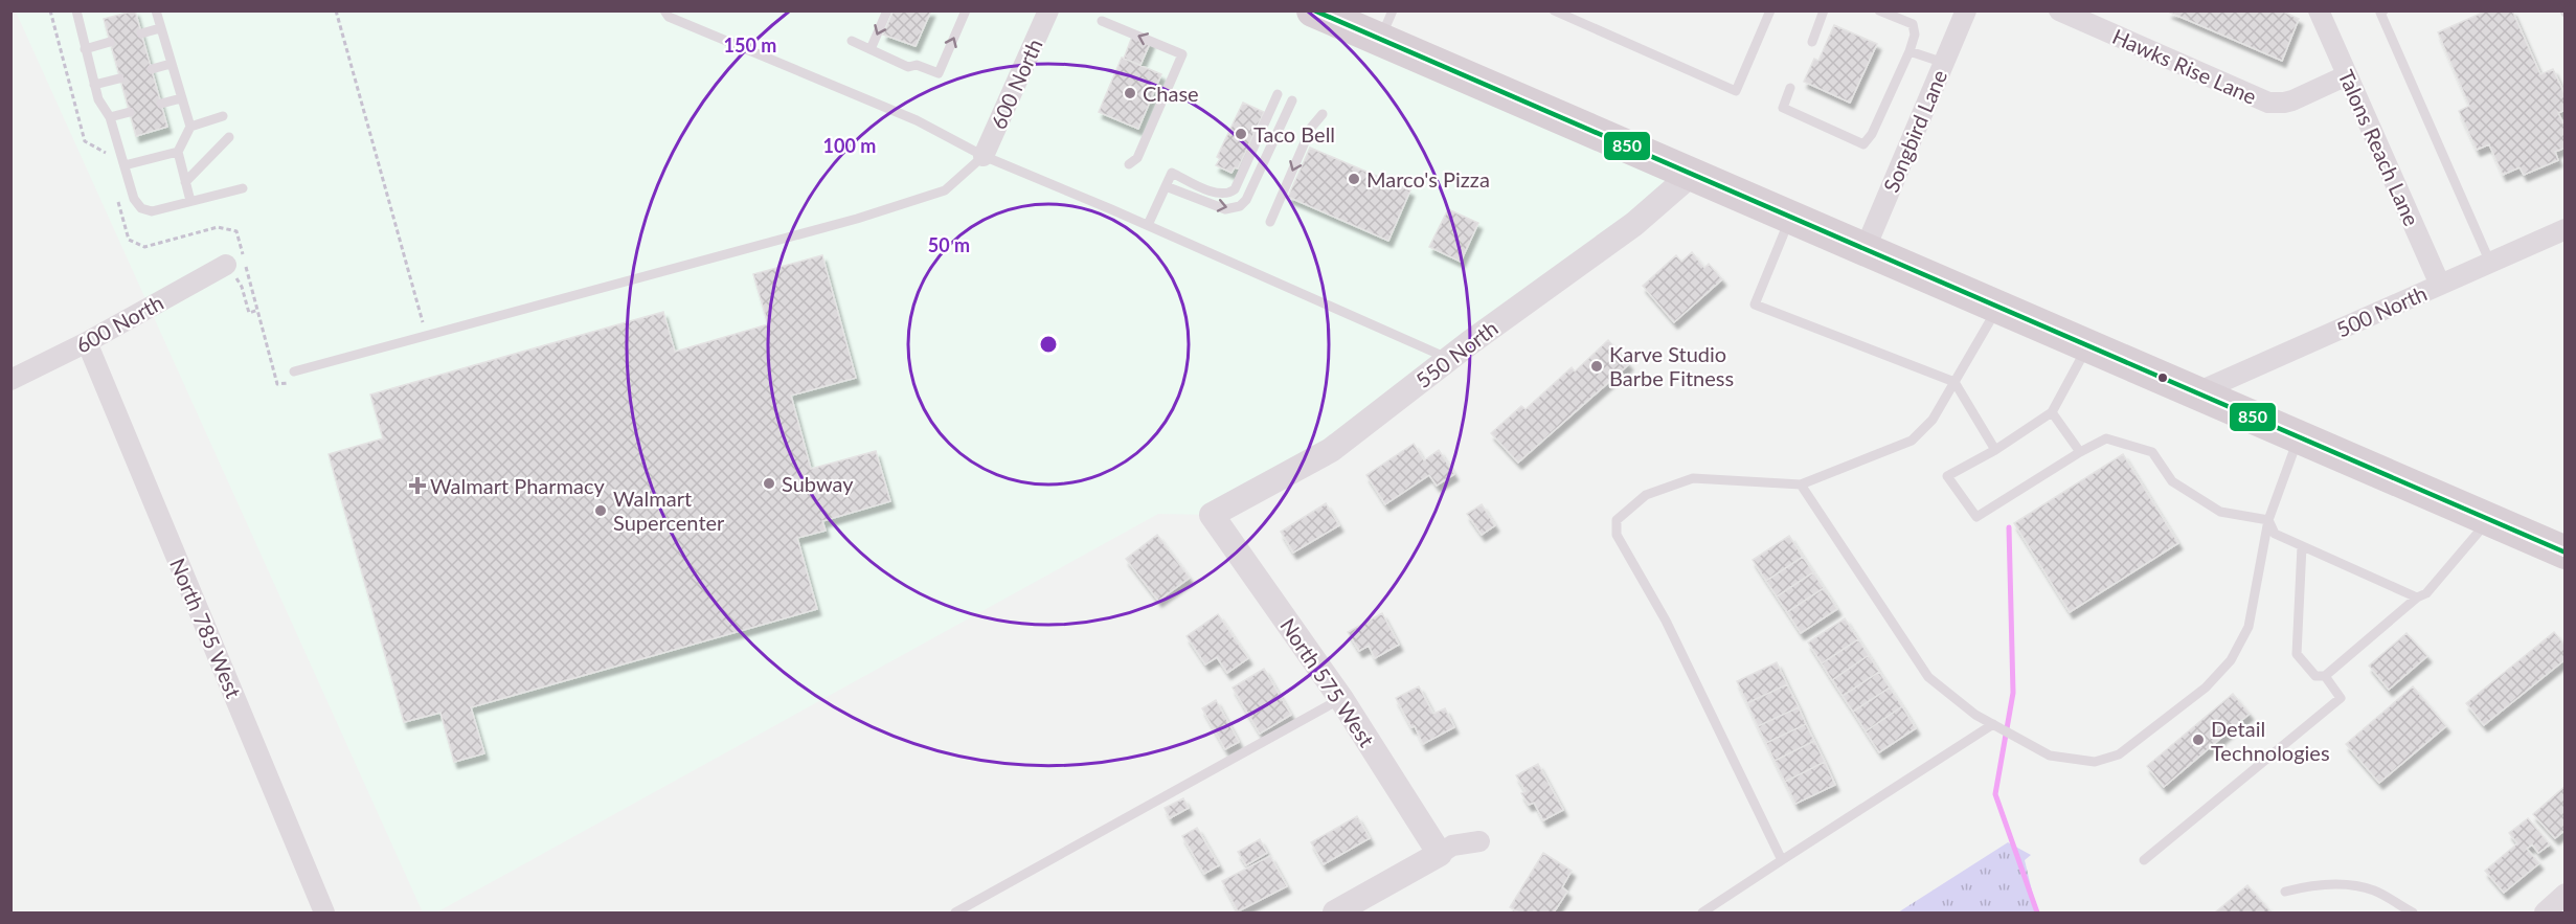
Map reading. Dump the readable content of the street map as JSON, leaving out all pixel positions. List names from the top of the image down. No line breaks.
{"streets":{"street":["Hawks Rise Lane","600 North","Songbird Lane","Talons Reach Lane","500 North","550 North","North 785 West","North 575 West"]},"crossings":[["Hawks Rise Lane","Talons Reach Lane"],["600 North","North 785 West"],["Talons Reach Lane","500 North"],["550 North","North 575 West"]],"places":{"other":["Chase","Taco Bell","Marco's Pizza","Karve Studio Barbe Fitness","Subway","Walmart Supercenter","Detail Technologies"],"health":["Walmart Pharmacy"]},"lines":["transit line 850"],"rings":["150 m","100 m","50 m"]}
